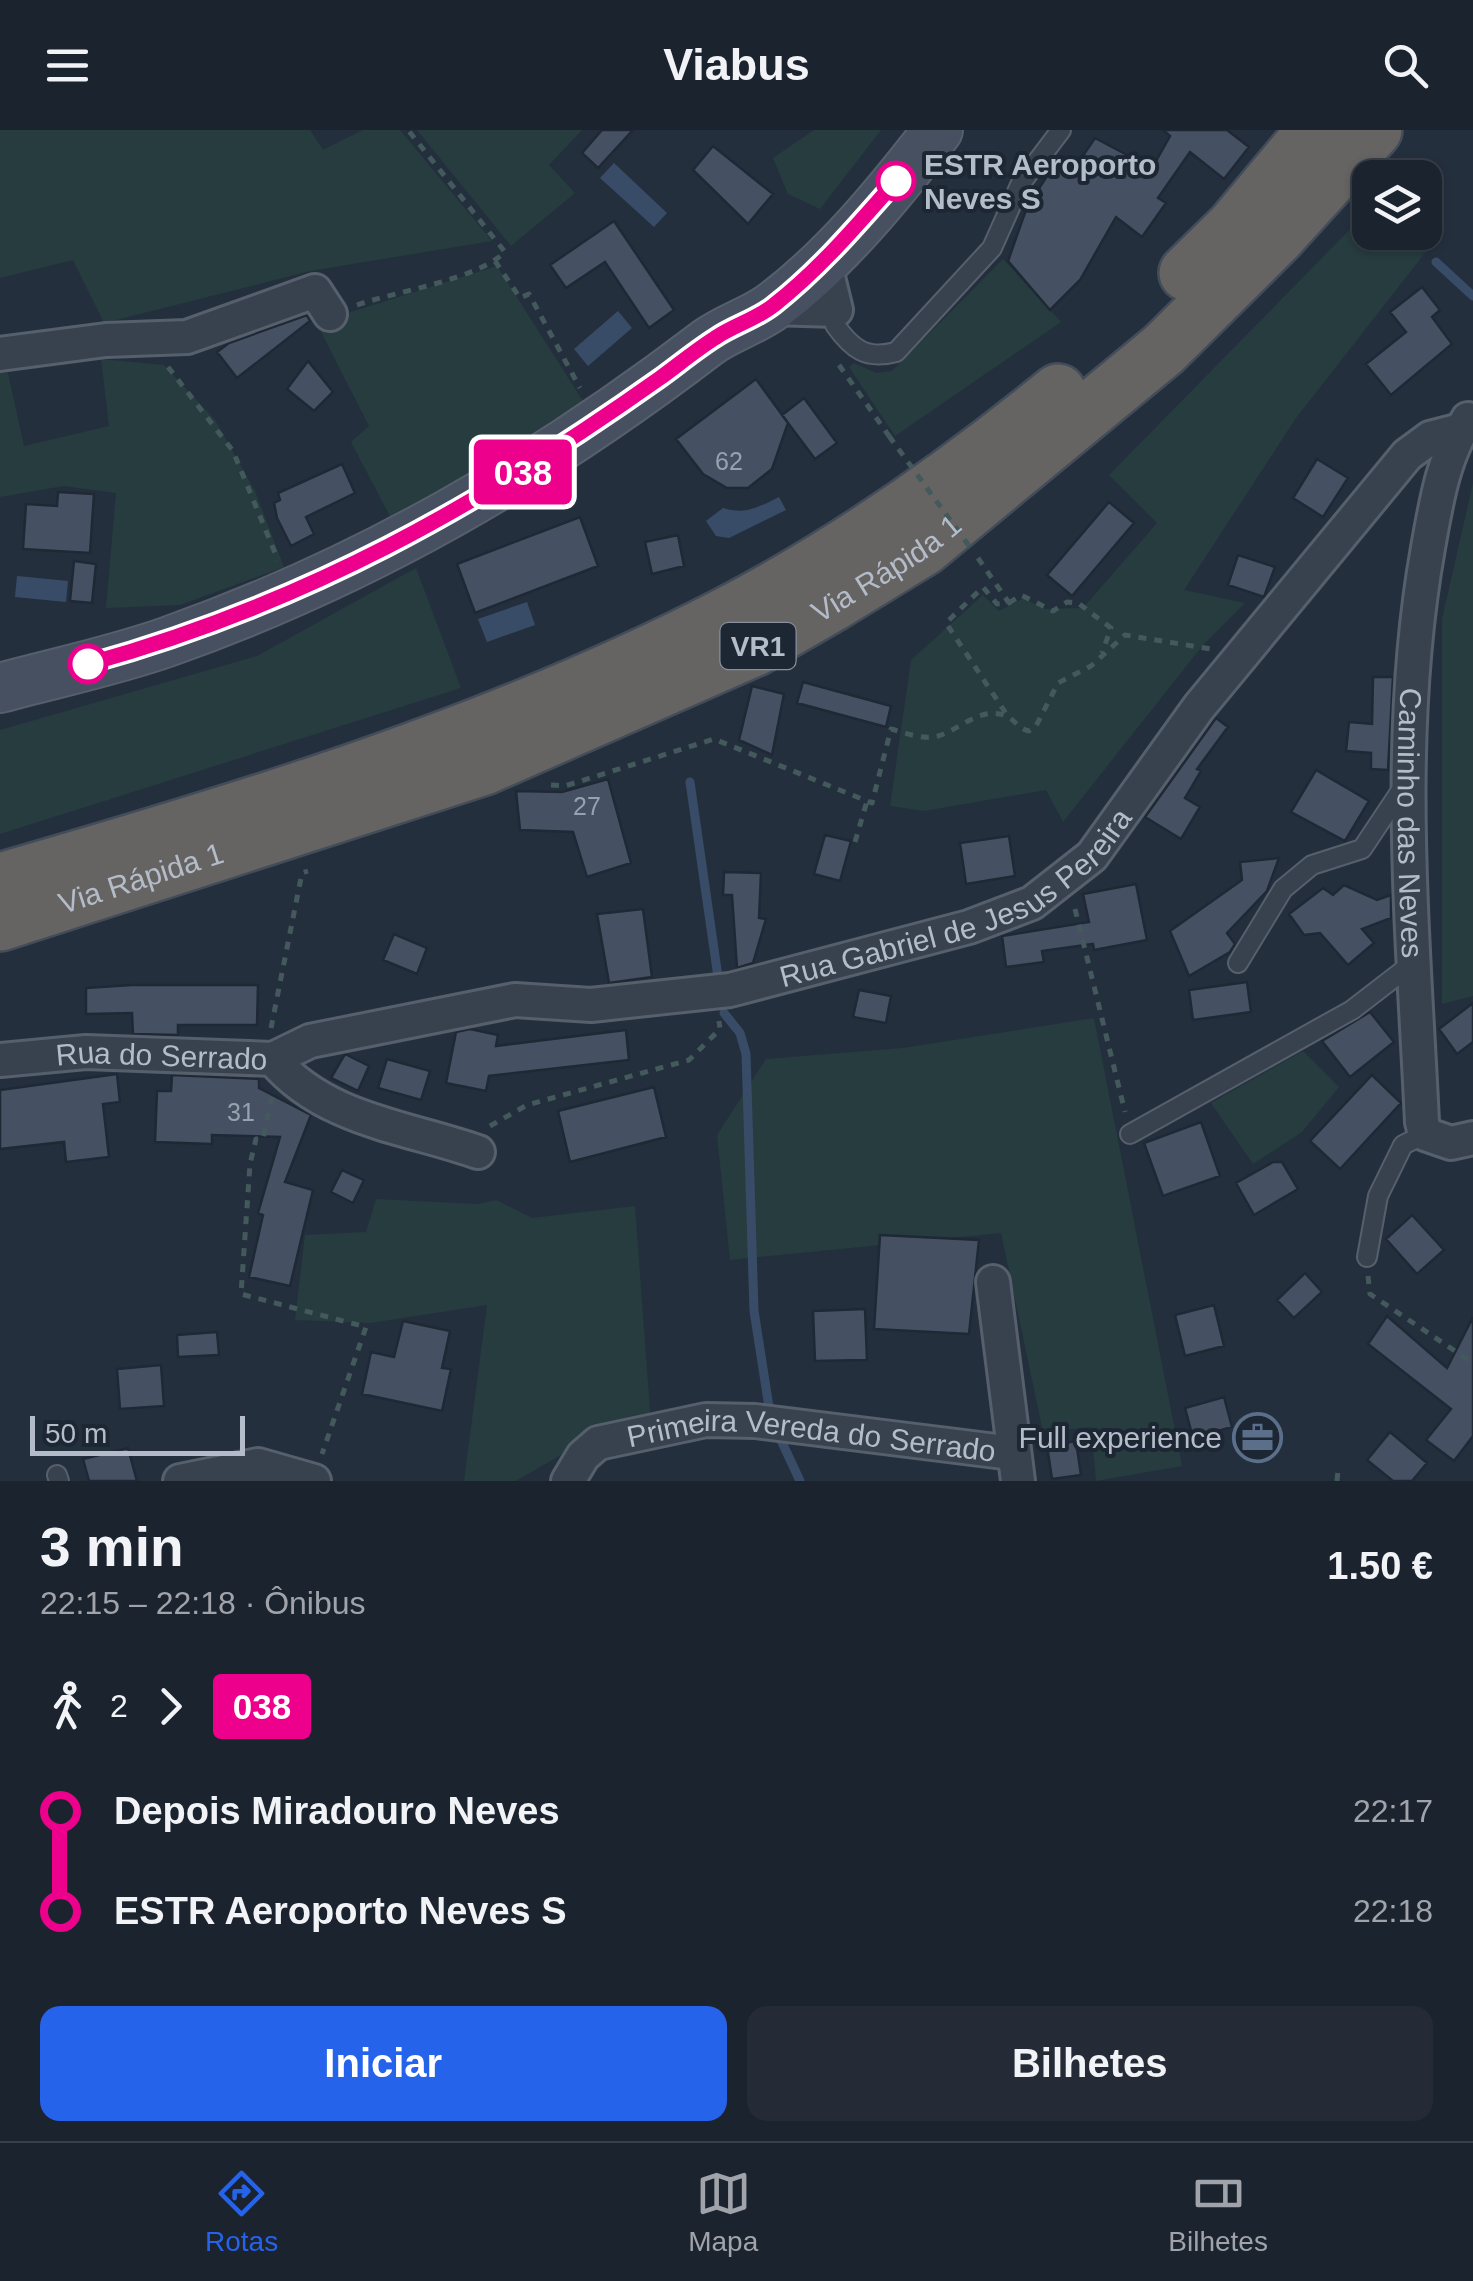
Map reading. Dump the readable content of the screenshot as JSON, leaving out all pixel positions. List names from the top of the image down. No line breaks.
{"streets":{"highway":["Via Rápida 1","VR1"],"street":["Caminho das Neves","Rua Gabriel de Jesus Pereira","Rua do Serrado","Primeira Vereda do Serrado"]},"crossings":[["Caminho das Neves","Rua Gabriel de Jesus Pereira"],["Rua Gabriel de Jesus Pereira","Rua do Serrado"]],"places":{"other":["ESTR Aeroporto Neves S"],"office":["Full experience"]},"lines":["bus line 038"],"house_numbers":["62","27","31"],"scale_bar":"50 m","page":{"header":"Viabus","on_map":"038","scale":"50 m","heading":["3 min","22:15 – 22:18 · Ônibus","1.50 €"],"legs":["2","038"],"list":[{"name":"Depois Miradouro Neves","value":"22:17"},{"name":"ESTR Aeroporto Neves S","value":"22:18"}],"buttons":["Iniciar","Bilhetes"],"tabs":["Rotas","Mapa","Bilhetes"]}}
